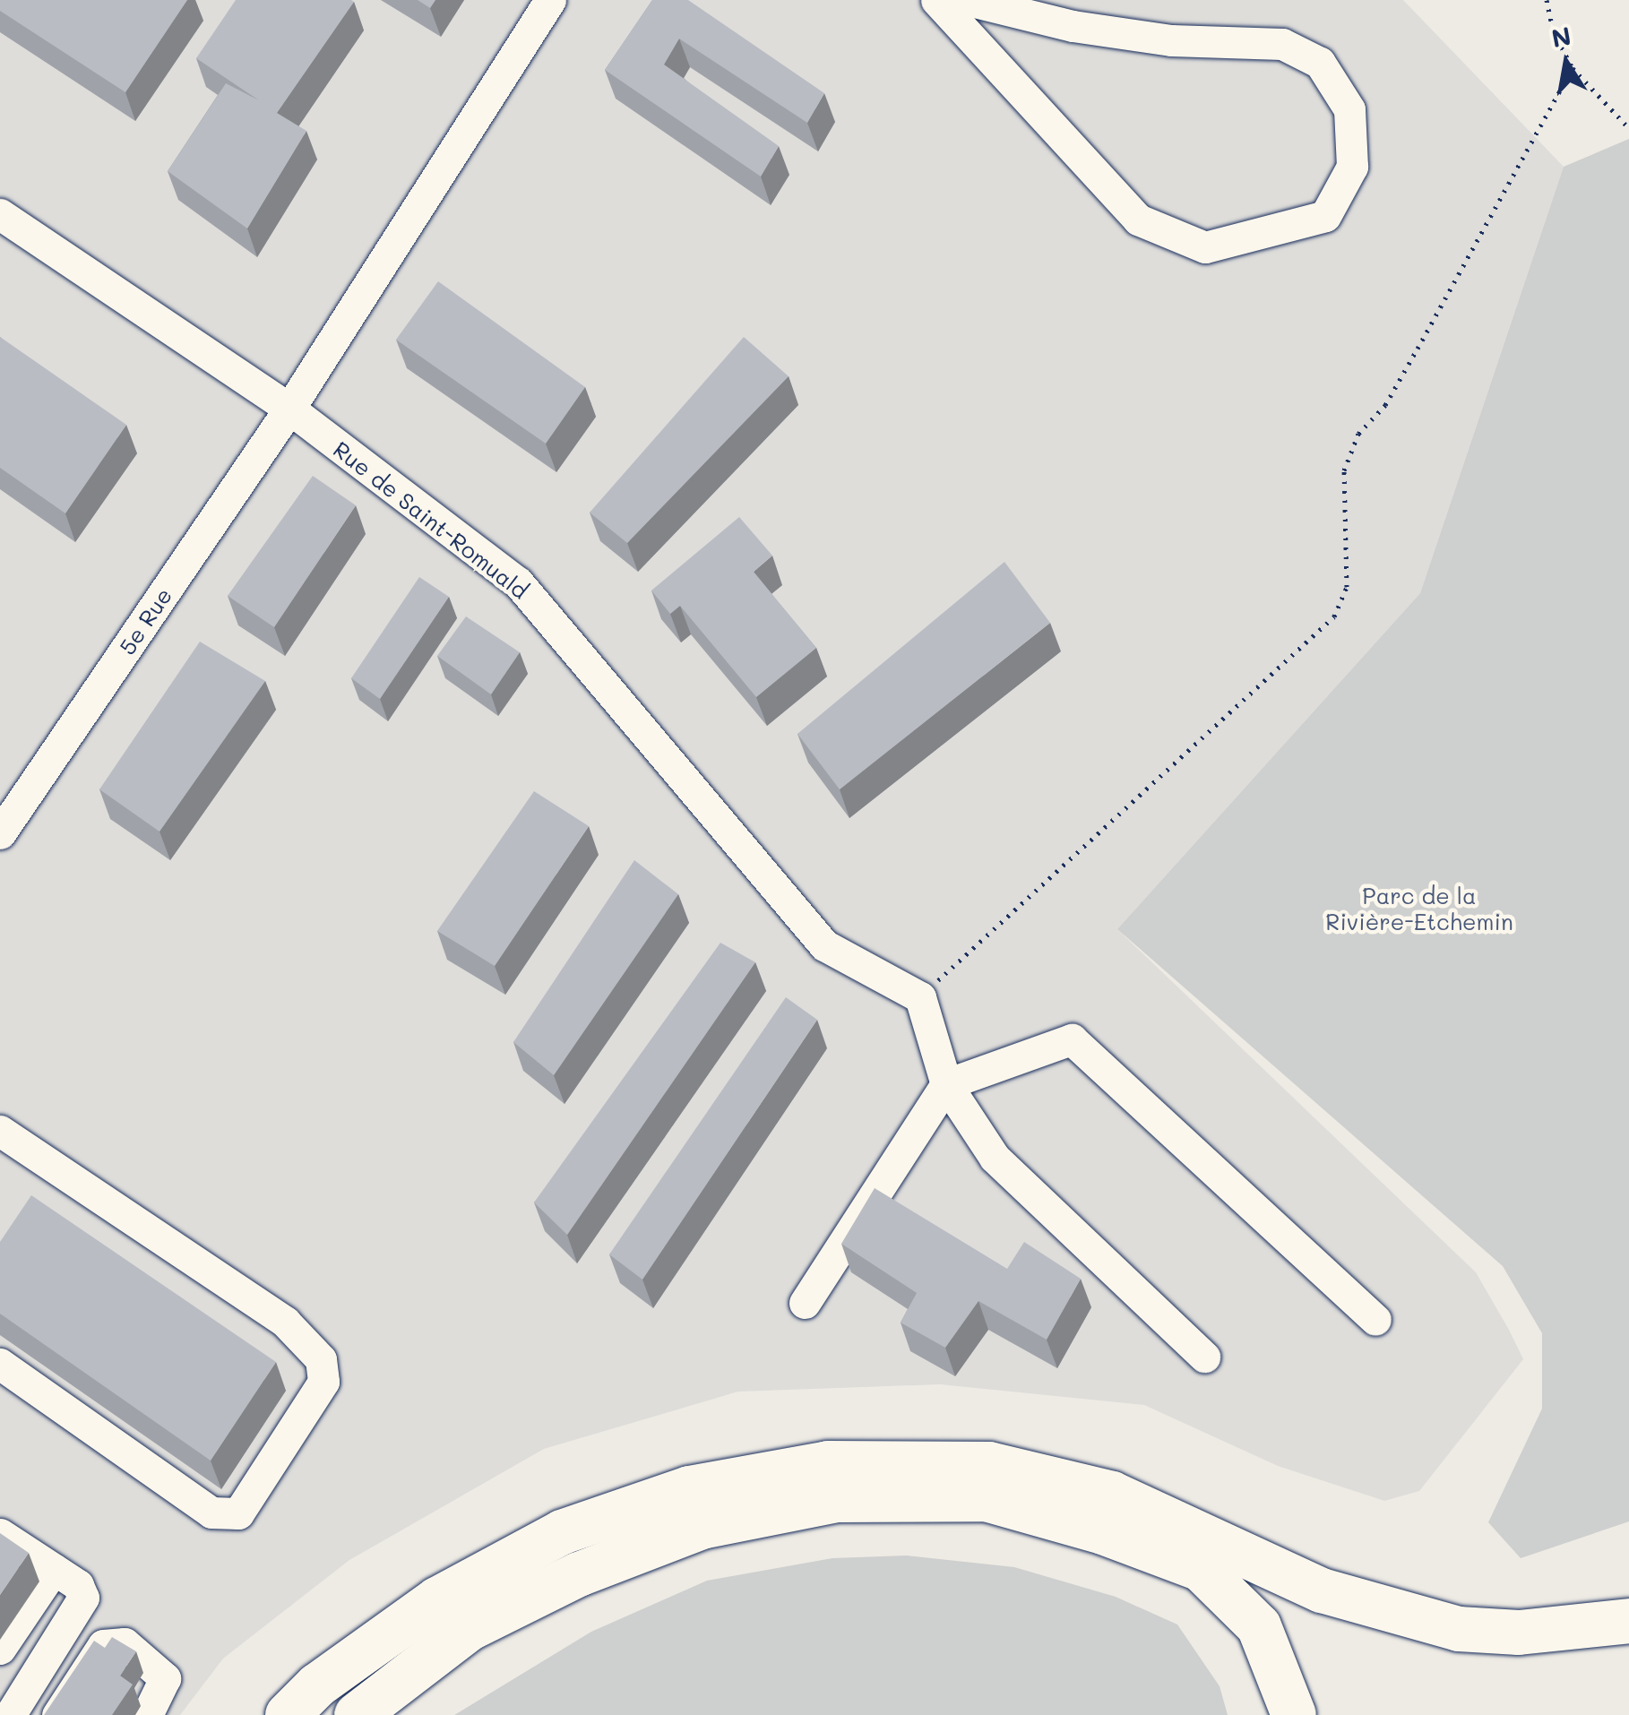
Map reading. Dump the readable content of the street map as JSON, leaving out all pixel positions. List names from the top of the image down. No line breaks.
{"streets":{"street":["Rue de Saint-Romuald","5e Rue"]},"crossings":[["Rue de Saint-Romuald","5e Rue"]],"parks":["Parc de la Rivière-Etchemin"],"north":"top"}
